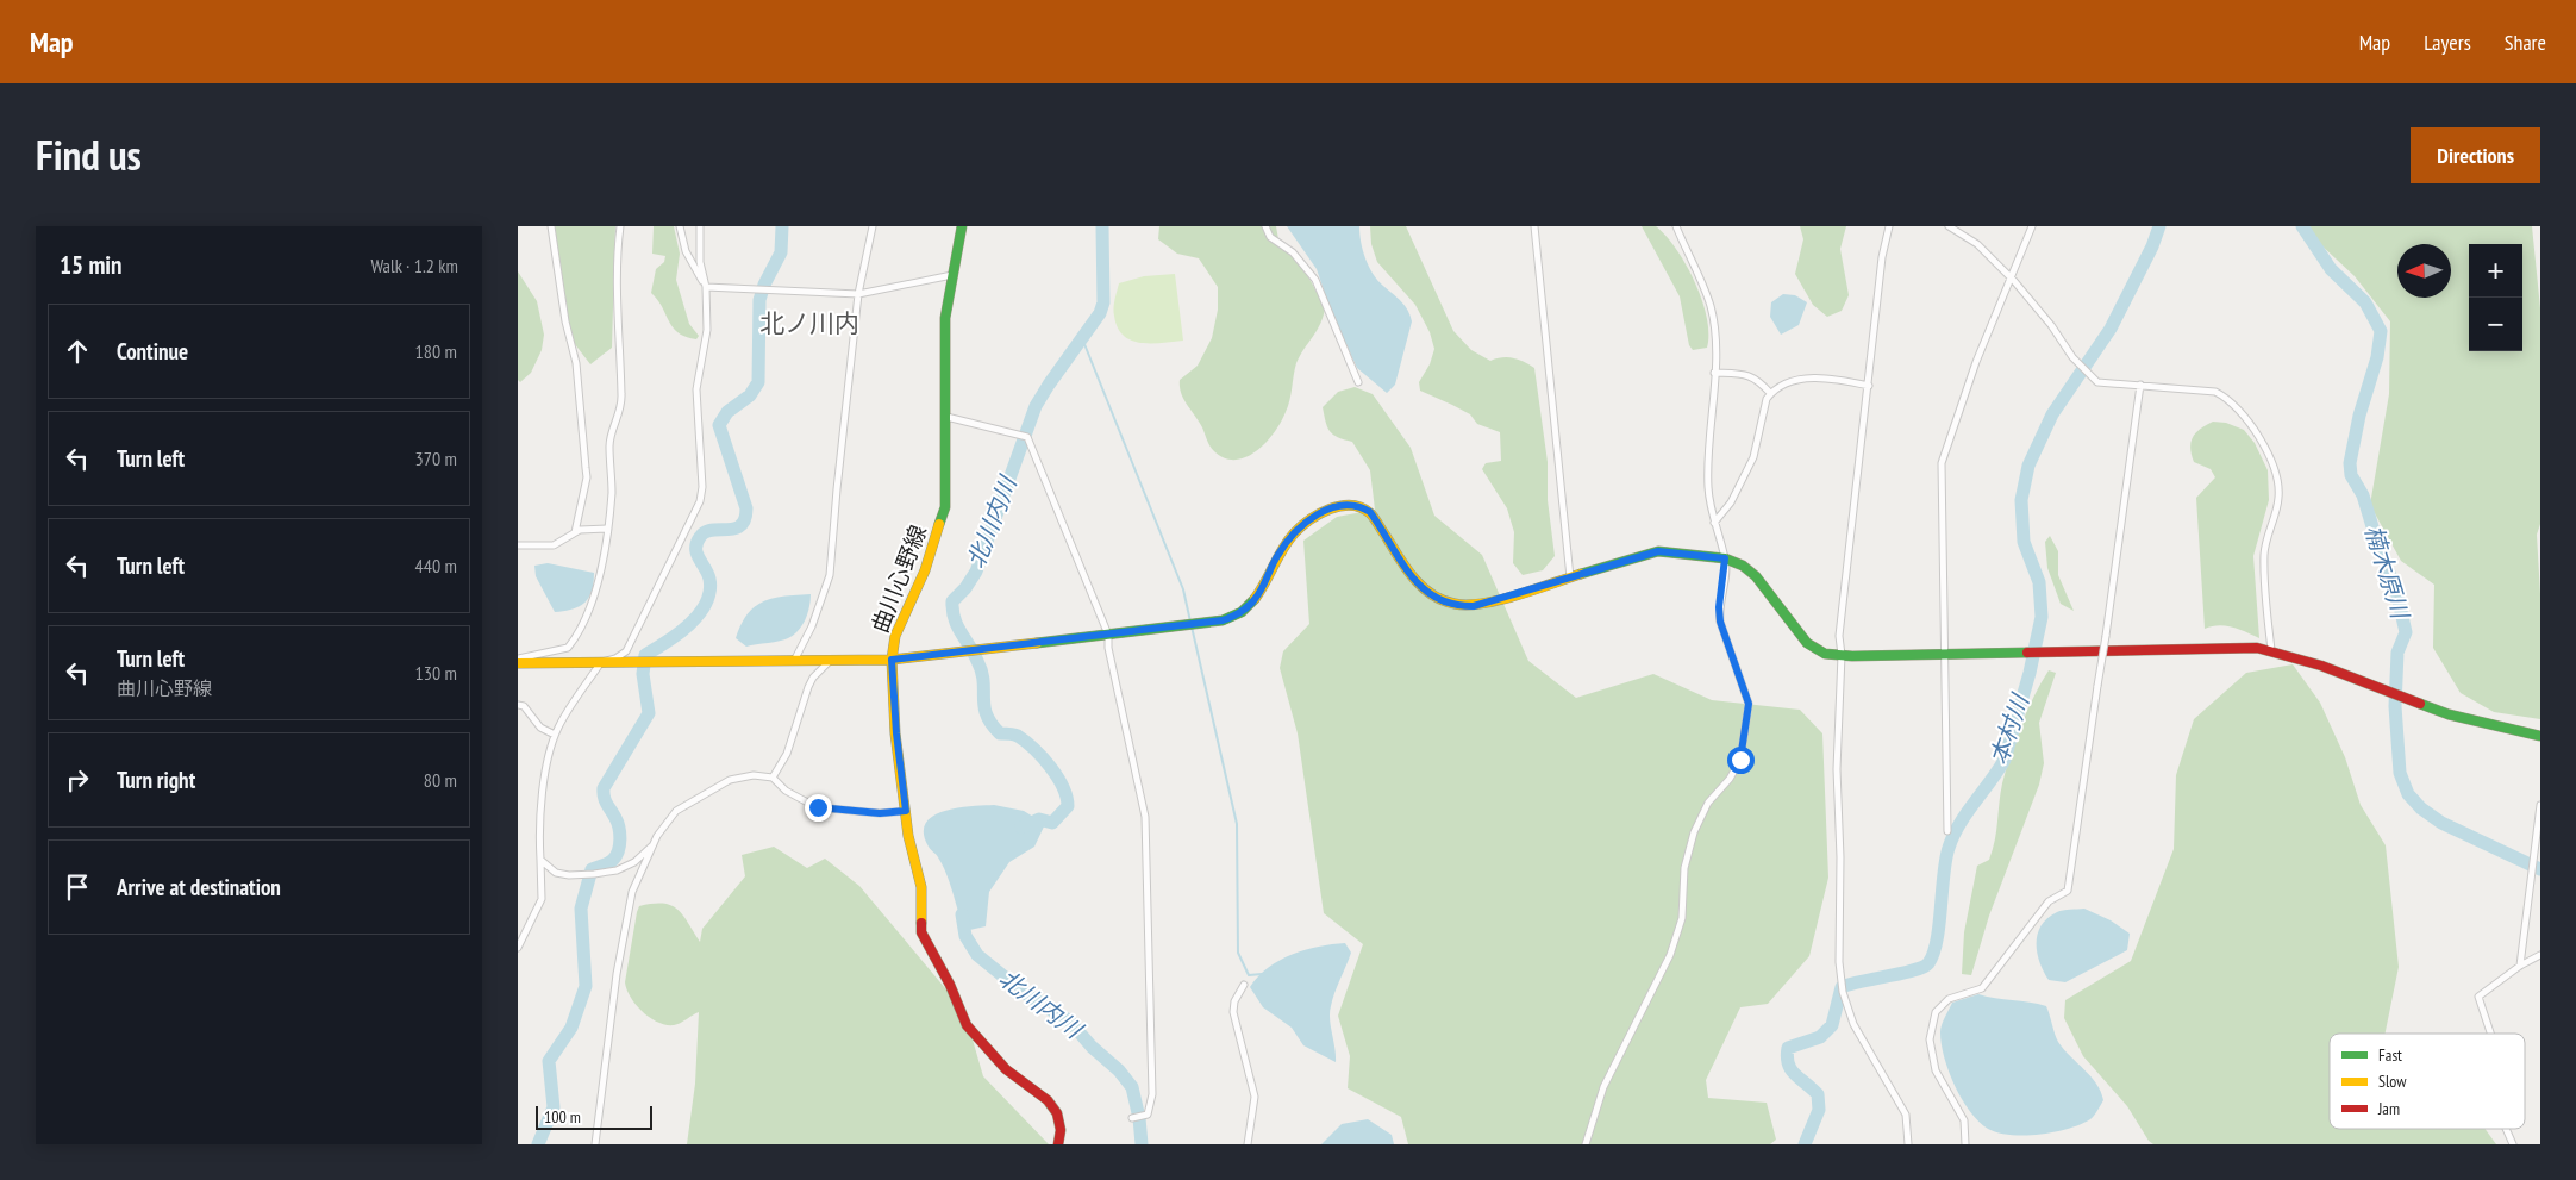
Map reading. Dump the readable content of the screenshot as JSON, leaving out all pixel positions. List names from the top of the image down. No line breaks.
{"streets":{"street":["曲川心野線"]},"districts":["北ノ川内"],"water":["北川内川","楠木原川","本村川"],"legend":["Fast","Slow","Jam"],"scale_bar":"100 m","north":"left","page":{"header":"Map","nav":["Map","Layers","Share"],"title":"Find us","buttons":"Directions","heading":["15 min","Walk · 1.2 km"],"map_buttons":["+","−"],"list":[["Continue","180 m"],["Turn left","370 m"],["Turn left","440 m"],["Turn left","曲川心野線","130 m"],["Turn right","80 m"],"Arrive at destination"],"scale":"100 m"}}
